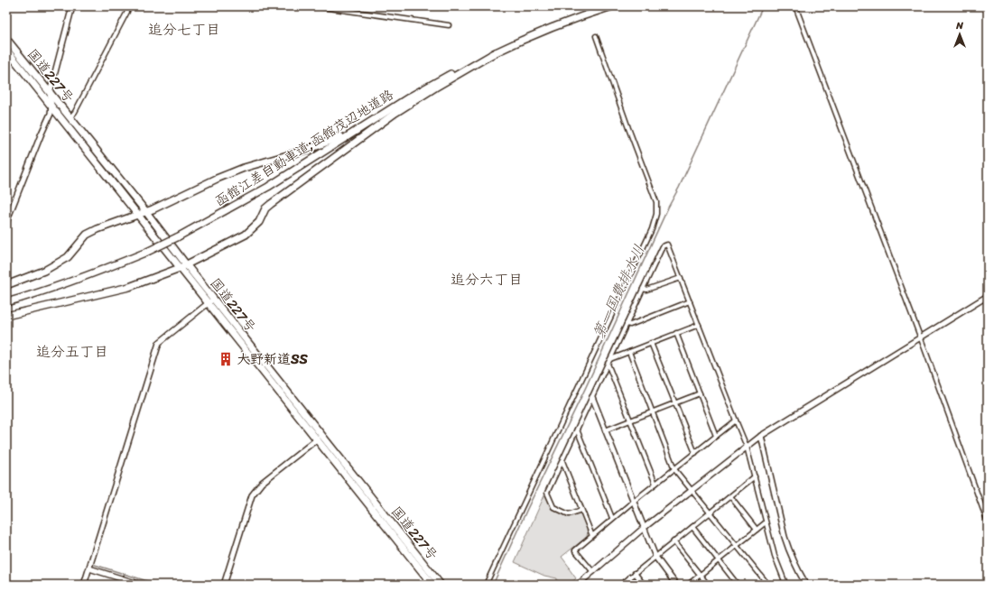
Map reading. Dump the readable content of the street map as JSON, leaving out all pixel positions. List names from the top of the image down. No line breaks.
{"streets":{"highway":["国道227号","函館江差自動車道;函館茂辺地道路"]},"districts":["追分七丁目","追分六丁目","追分五丁目"],"water":["第一国費排水川"],"places":{"building":["大野新道SS"]},"north":"top"}
